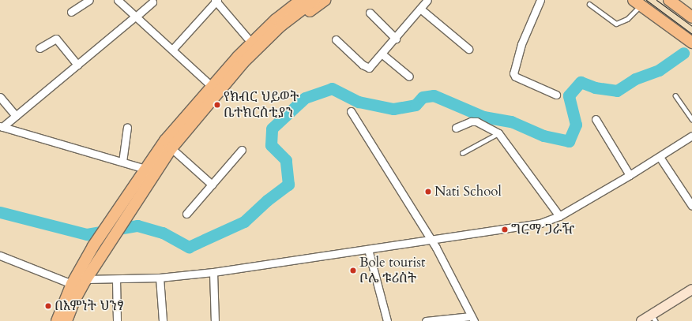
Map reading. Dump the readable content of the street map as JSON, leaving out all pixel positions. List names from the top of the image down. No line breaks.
{"places":["የክብር ህይወት ቤተክርስቲያን","Nati School","ግርማ ጋራዥ","Bole tourist ቦሌ ቱሪስት","በእምነት ህንፃ"]}
